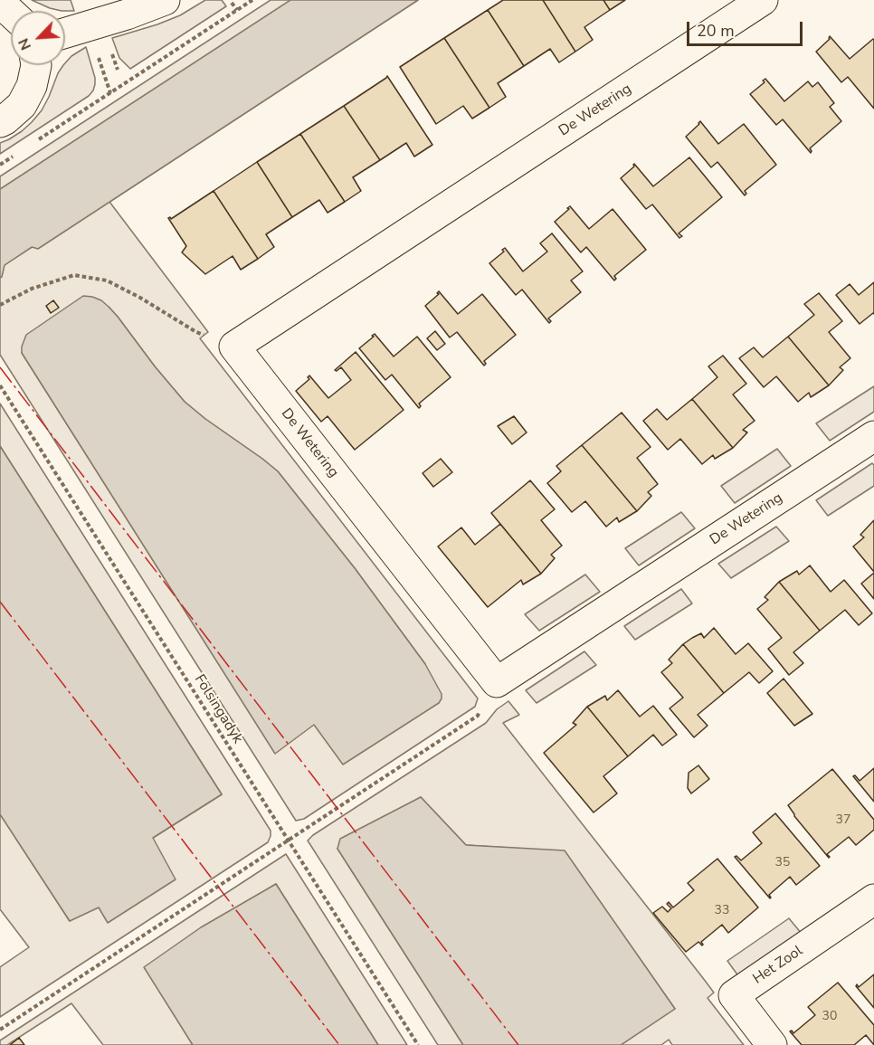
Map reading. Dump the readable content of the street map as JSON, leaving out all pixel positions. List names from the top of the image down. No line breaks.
{"streets":{"street":["De Wetering","Het Zool"],"path":["Folsingadyk"]},"house_numbers":["37","35","33","30"],"scale_bar":"20 m","north":"bottom left"}
